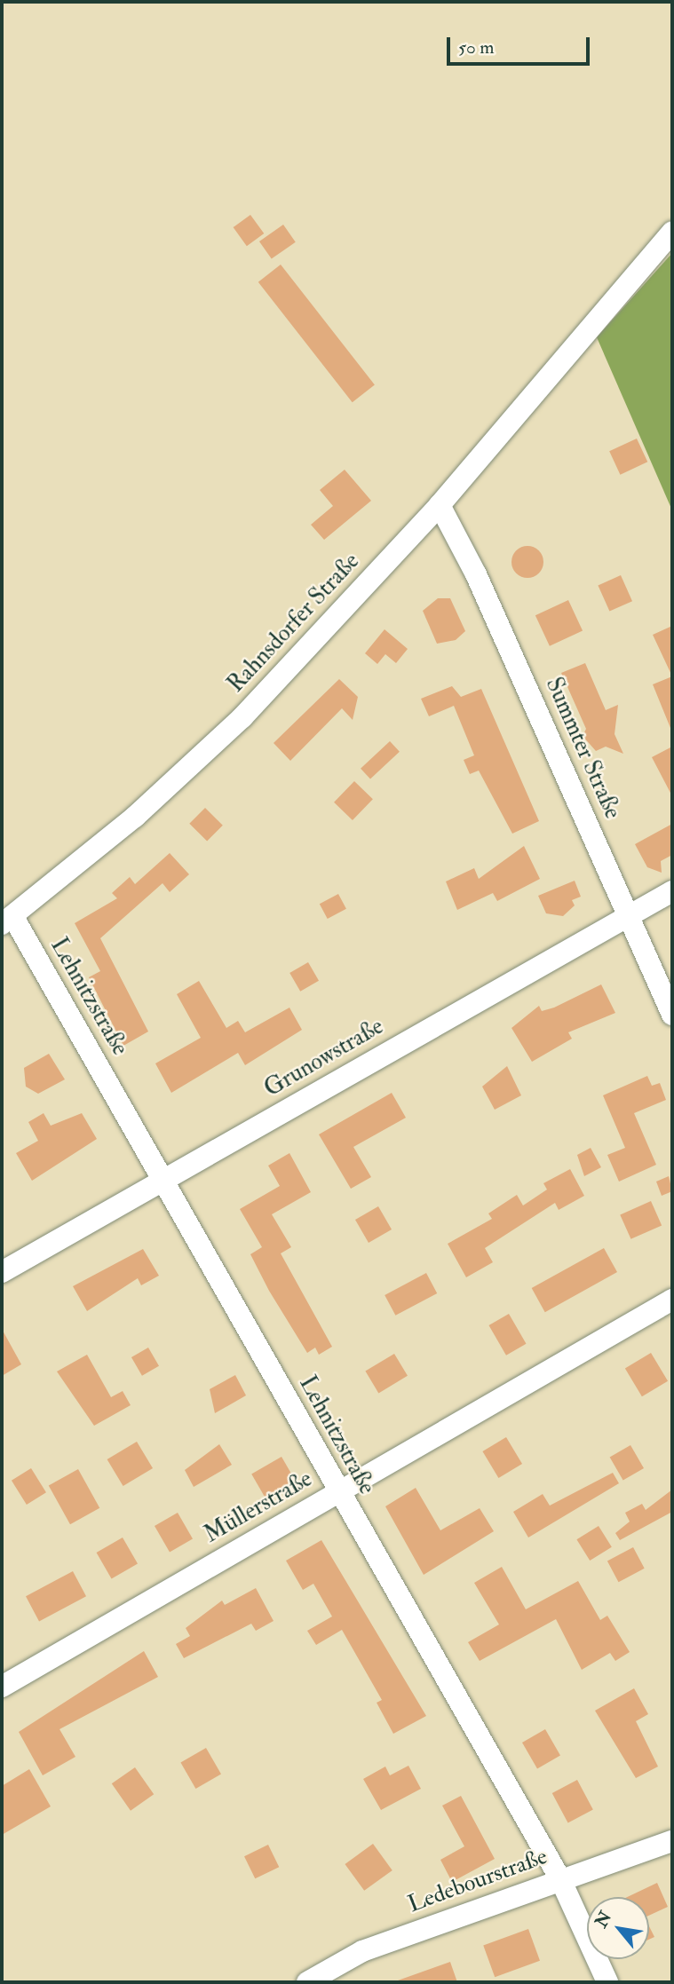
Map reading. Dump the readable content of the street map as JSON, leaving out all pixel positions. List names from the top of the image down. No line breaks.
{"streets":{"street":["Rahnsdorfer Straße","Summter Straße","Lehnitzstraße","Grunowstraße","Müllerstraße","Ledebourstraße"]},"crossings":[["Rahnsdorfer Straße","Summter Straße"],["Rahnsdorfer Straße","Lehnitzstraße"],["Summter Straße","Grunowstraße"],["Lehnitzstraße","Grunowstraße"],["Lehnitzstraße","Müllerstraße"],["Lehnitzstraße","Ledebourstraße"]],"scale_bar":"50 m","north":"top left"}
